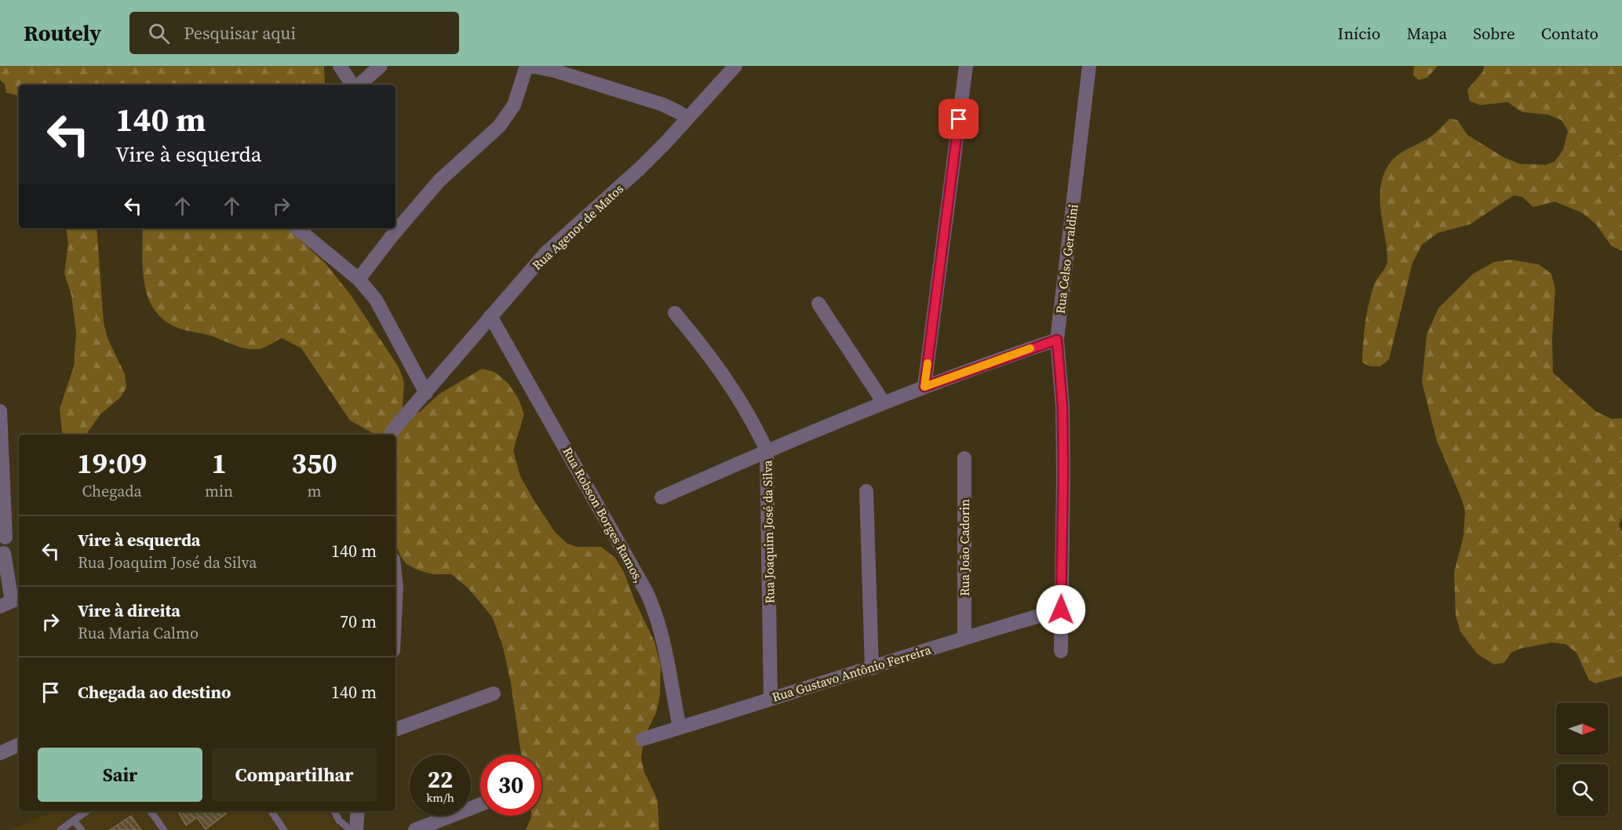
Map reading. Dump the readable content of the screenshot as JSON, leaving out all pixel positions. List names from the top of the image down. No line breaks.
{"streets":{"street":["Rua Agenor de Matos","Rua Celso Geraldini","Rua Robson Borges Ramos,","Rua Joaquim José da Silva","Rua João Cadorin","Rua Gustavo Antônio Ferreira"]},"crossings":[["Rua Agenor de Matos","Rua Robson Borges Ramos,"],["Rua Celso Geraldini","Rua Joaquim José da Silva"],["Rua Celso Geraldini","Rua Gustavo Antônio Ferreira"],["Rua Robson Borges Ramos,","Rua Gustavo Antônio Ferreira"],["Rua Joaquim José da Silva","Rua Gustavo Antônio Ferreira"],["Rua João Cadorin","Rua Gustavo Antônio Ferreira"]],"north":"right","page":{"header":"Routely","search":"Pesquisar aqui","nav":["Início","Mapa","Sobre","Contato"],"turn":["140 m","Vire à esquerda"],"eta":["19:09","Chegada","1","min","350","m"],"list":[{"name":"Vire à esquerda","note":"Rua Joaquim José da Silva","value":"140 m"},{"name":"Vire à direita","note":"Rua Maria Calmo","value":"70 m"},{"name":"Chegada ao destino","value":"140 m"}],"buttons":["Sair","Compartilhar"],"speed":"22 km/h","limit":"30"}}
